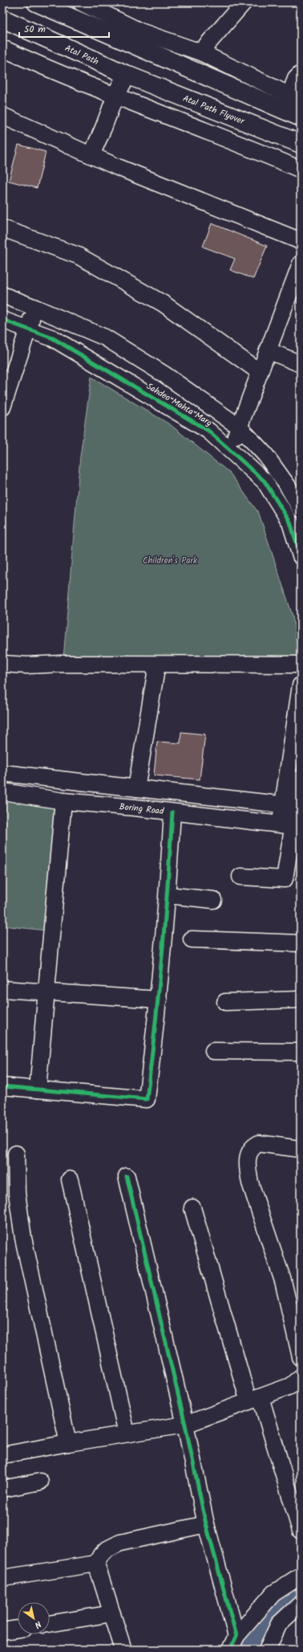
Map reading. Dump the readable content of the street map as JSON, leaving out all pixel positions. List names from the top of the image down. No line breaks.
{"streets":{"main road":["Atal Path","Atal Path Flyover"],"street":["Sahdeo Mahta Marg","Boring Road"]},"crossings":[["Atal Path","Atal Path Flyover"]],"parks":["Children's Park"],"scale_bar":"50 m","north":"bottom right"}
